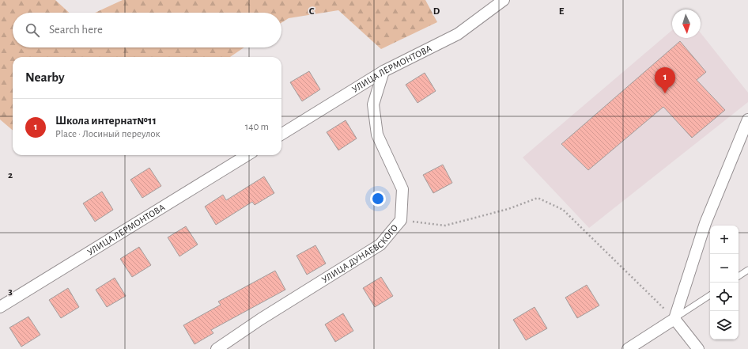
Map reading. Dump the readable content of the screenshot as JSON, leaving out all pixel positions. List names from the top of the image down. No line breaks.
{"streets":{"street":["УЛИЦА ЛЕРМОНТОВА","УЛИЦА ДУНАЕВСКОГО"]},"crossings":[["УЛИЦА ЛЕРМОНТОВА","УЛИЦА ДУНАЕВСКОГО"]],"north":"bottom","page":{"search":"Search here","heading":"Nearby","pins":"1","list":[{"mark":"1","name":"Школа интернат№11","note":"Place · Лосиный переулок","value":"140 m"}],"map_buttons":["+","−"]},"grid":{"columns":["C","D","E"],"rows":["2","3"]}}
